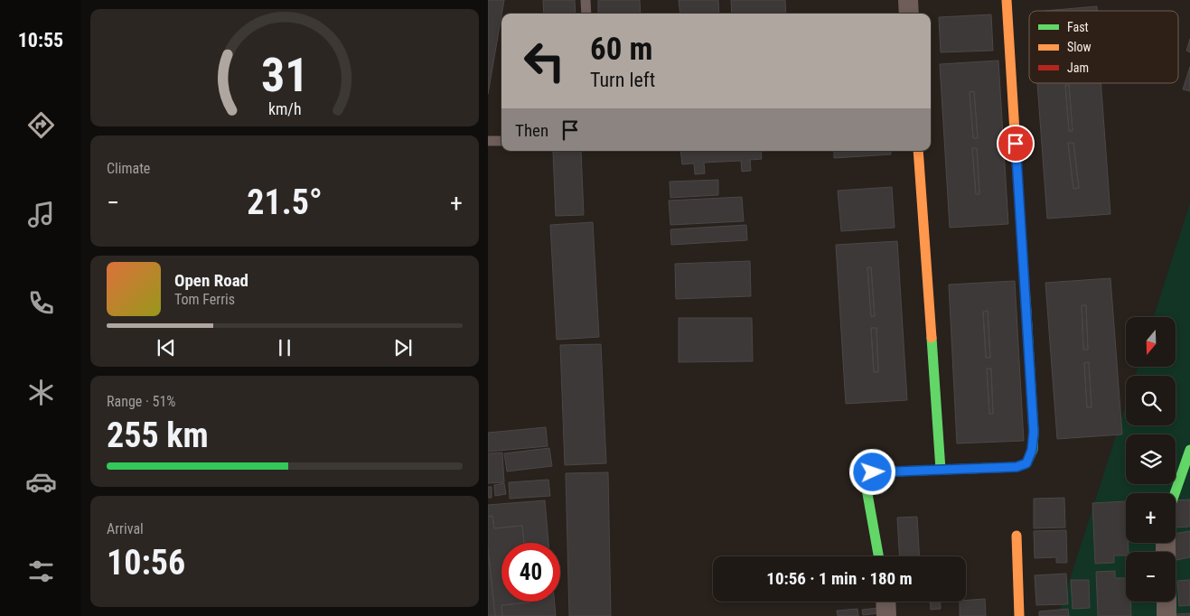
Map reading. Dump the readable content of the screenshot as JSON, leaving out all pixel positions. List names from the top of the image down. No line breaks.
{"legend":["Fast","Slow","Jam"],"north":"bottom","page":{"tabs":"10:55","turn":["60 m","Turn left"],"then":"Then","tile":["Climate",["Range · 51%","255 km"],["Arrival","10:56"]],"heat":["−","21.5°","+"],"song":["Open Road","Tom Ferris"],"map_buttons":["+","−"],"limit":"40","trip":"10:56 · 1 min · 180 m","gauge":["31","km/h"]}}
